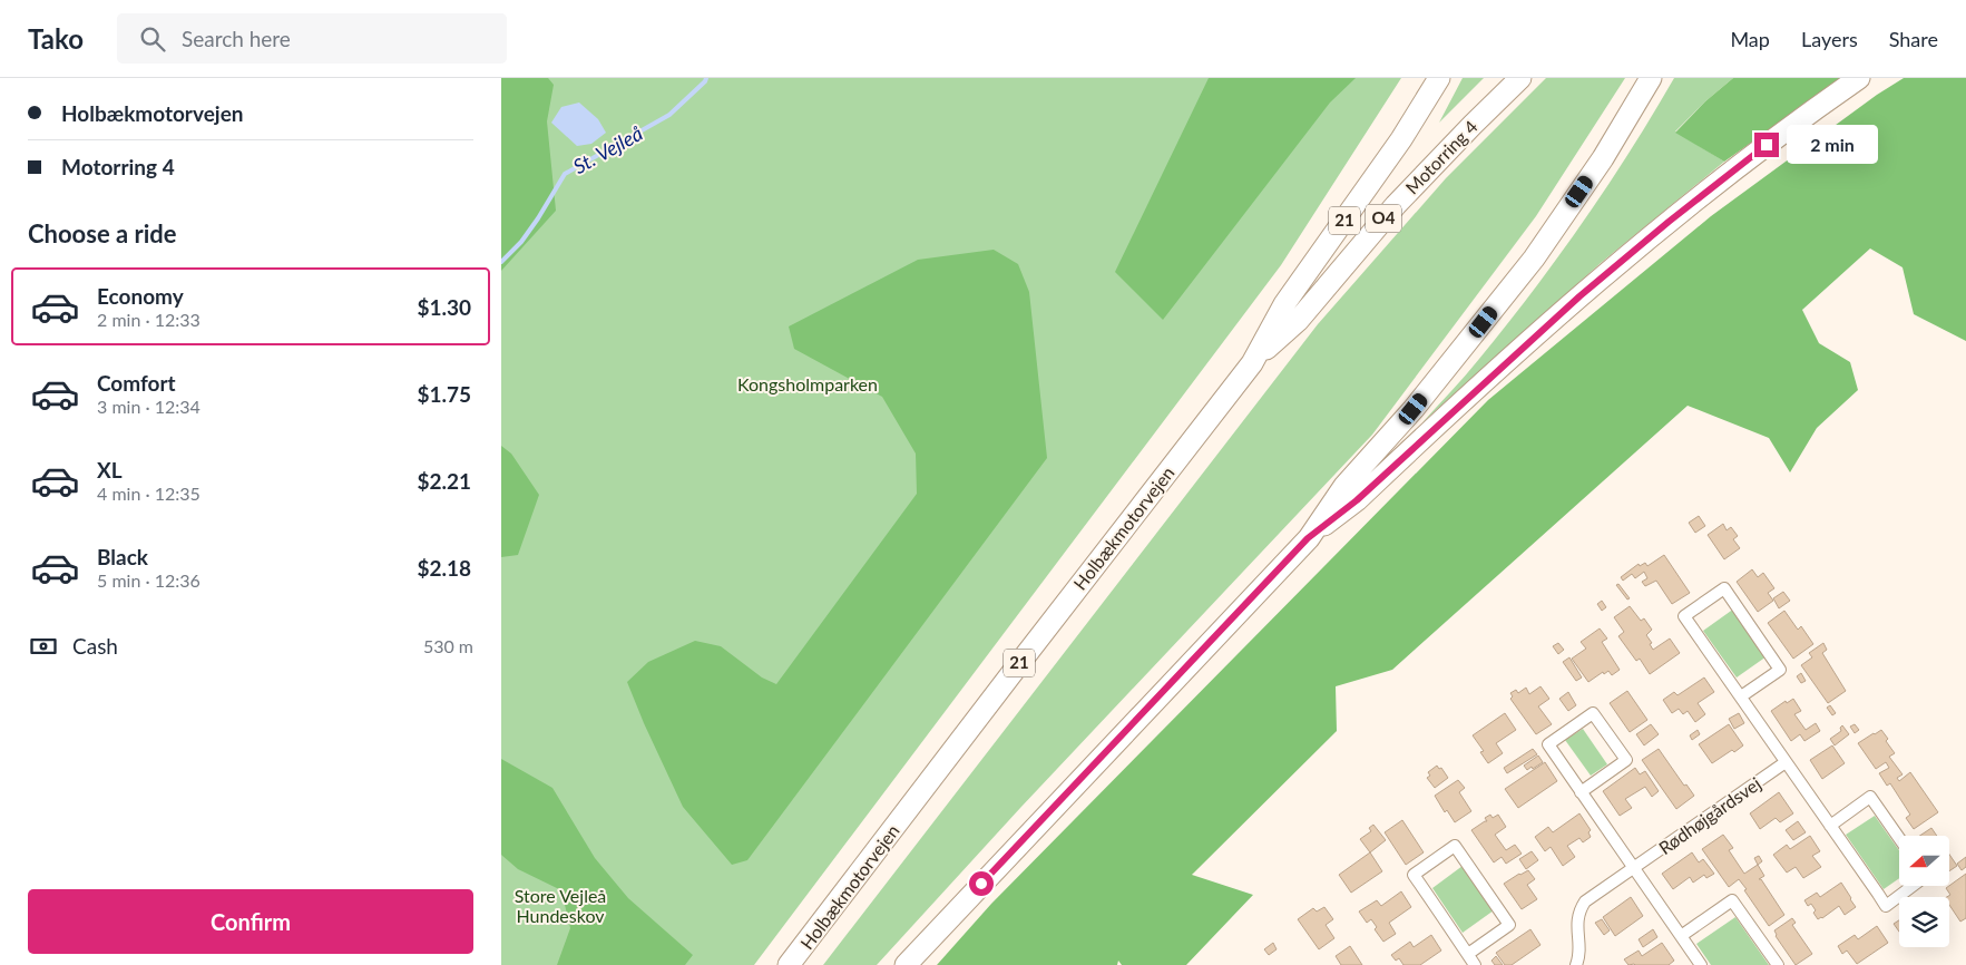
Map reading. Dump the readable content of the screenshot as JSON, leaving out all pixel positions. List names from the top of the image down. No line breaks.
{"streets":{"highway":["Motorring 4","O4","21","Holbækmotorvejen"],"street":["Rødhøjgårdsvej"]},"crossings":[["Motorring 4","Holbækmotorvejen"]],"water":["St. Vejleå"],"parks":["Kongsholmparken","Store Vejleå Hundeskov"],"north":"left","page":{"header":"Tako","search":"Search here","nav":["Map","Layers","Share"],"banner":["Holbækmotorvejen","Motorring 4"],"bubble":"2 min","heading":"Choose a ride","list":[{"name":"Economy","note":"2 min · 12:33","value":"$1.30"},{"name":"Comfort","note":"3 min · 12:34","value":"$1.75"},{"name":"XL","note":"4 min · 12:35","value":"$2.21"},{"name":"Black","note":"5 min · 12:36","value":"$2.18"}],"pay":["Cash","530 m"],"buttons":"Confirm"}}
